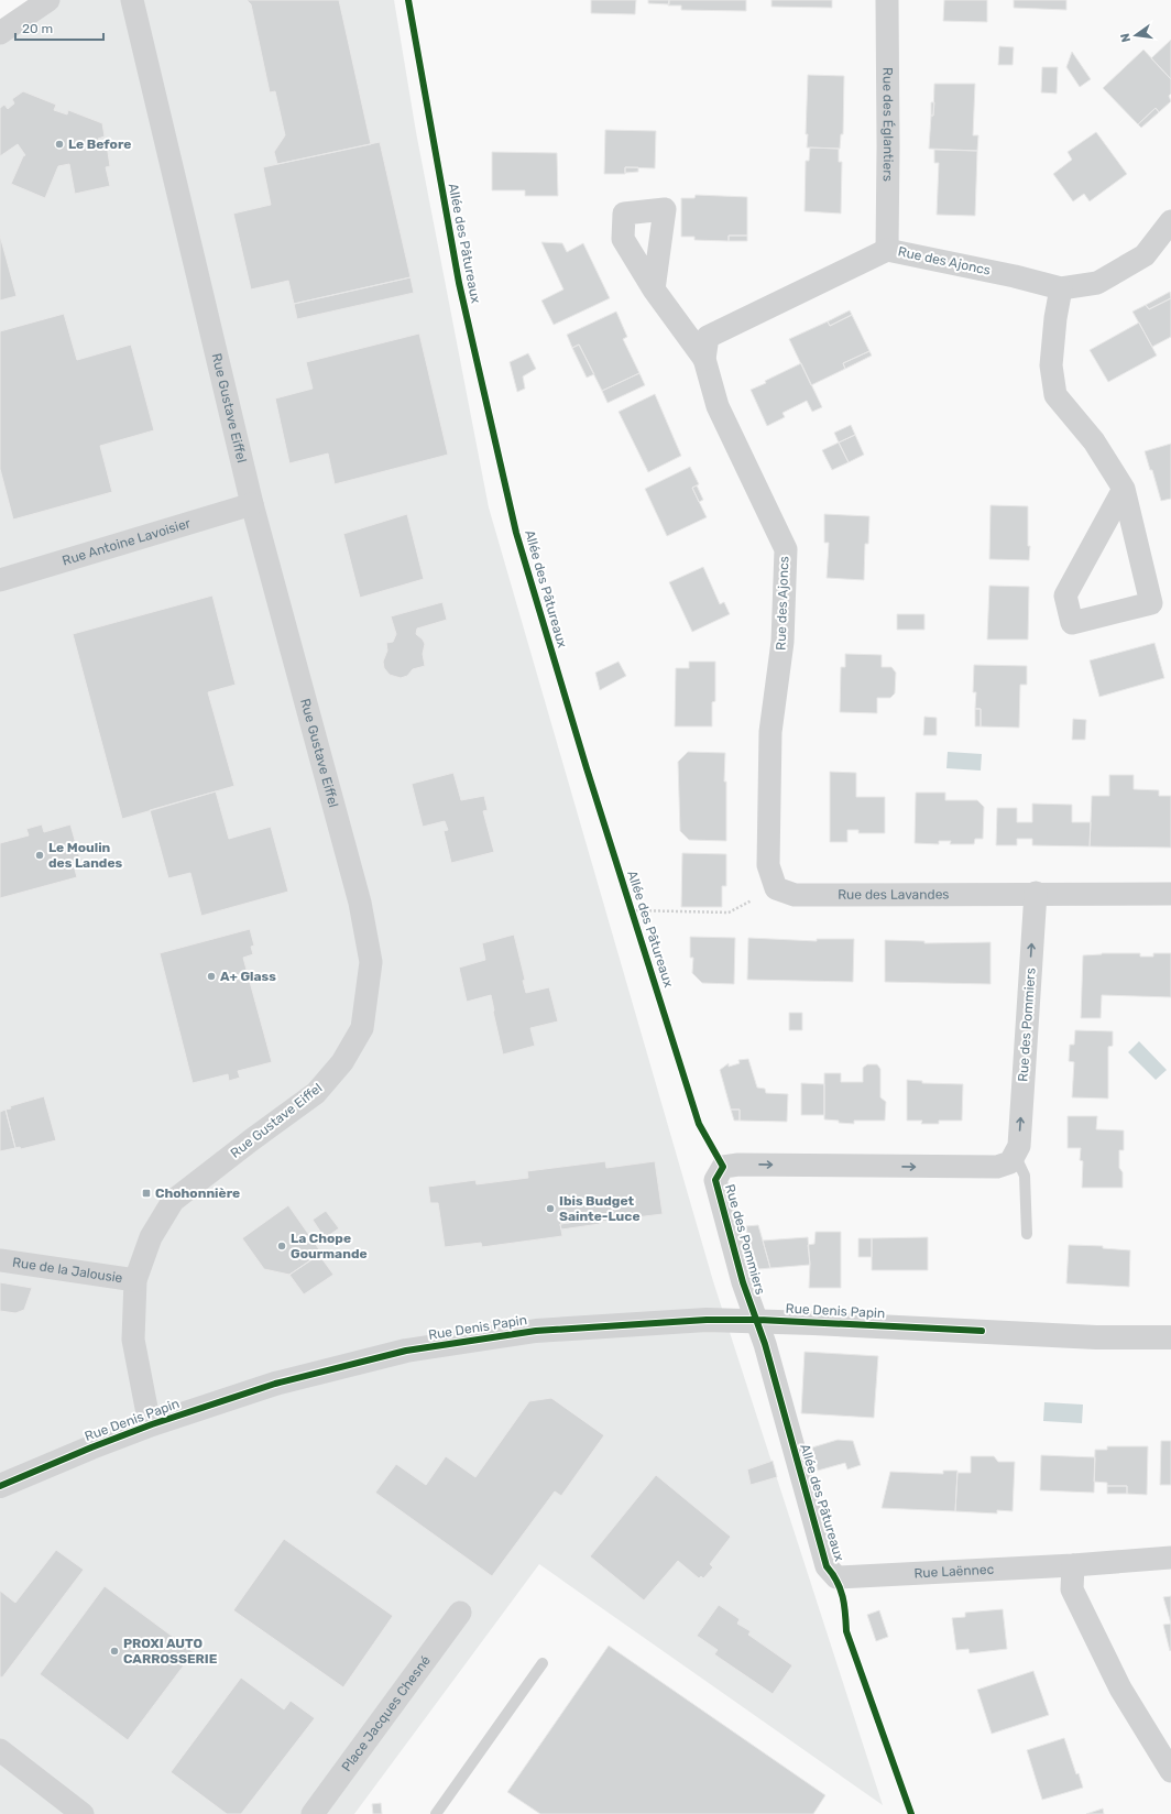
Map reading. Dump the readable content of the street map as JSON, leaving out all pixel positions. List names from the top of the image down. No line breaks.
{"streets":{"street":["Rue des Églantiers","Allée des Pâtureaux","Rue des Ajoncs","Rue Gustave Eiffel","Rue Antoine Lavoisier","Rue des Lavandes","Rue des Pommiers","Rue de la Jalousie","Rue Denis Papin","Rue Laënnec","Place Jacques Chesné"]},"crossings":[["Rue des Églantiers","Rue des Ajoncs"],["Allée des Pâtureaux","Rue des Pommiers"],["Allée des Pâtureaux","Rue Denis Papin"],["Allée des Pâtureaux","Rue Laënnec"],["Rue des Ajoncs","Rue des Lavandes"],["Rue Gustave Eiffel","Rue Antoine Lavoisier"],["Rue Gustave Eiffel","Rue de la Jalousie"],["Rue Gustave Eiffel","Rue Denis Papin"],["Rue des Lavandes","Rue des Pommiers"],["Rue des Pommiers","Rue Denis Papin"]],"places":{"other":["Le Before","Le Moulin des Landes","A+ Glass","Ibis Budget Sainte-Luce","La Chope Gourmande","PROXI AUTO CARROSSERIE"],"transit":["Chohonnière"]},"scale_bar":"20 m","north":"left"}
